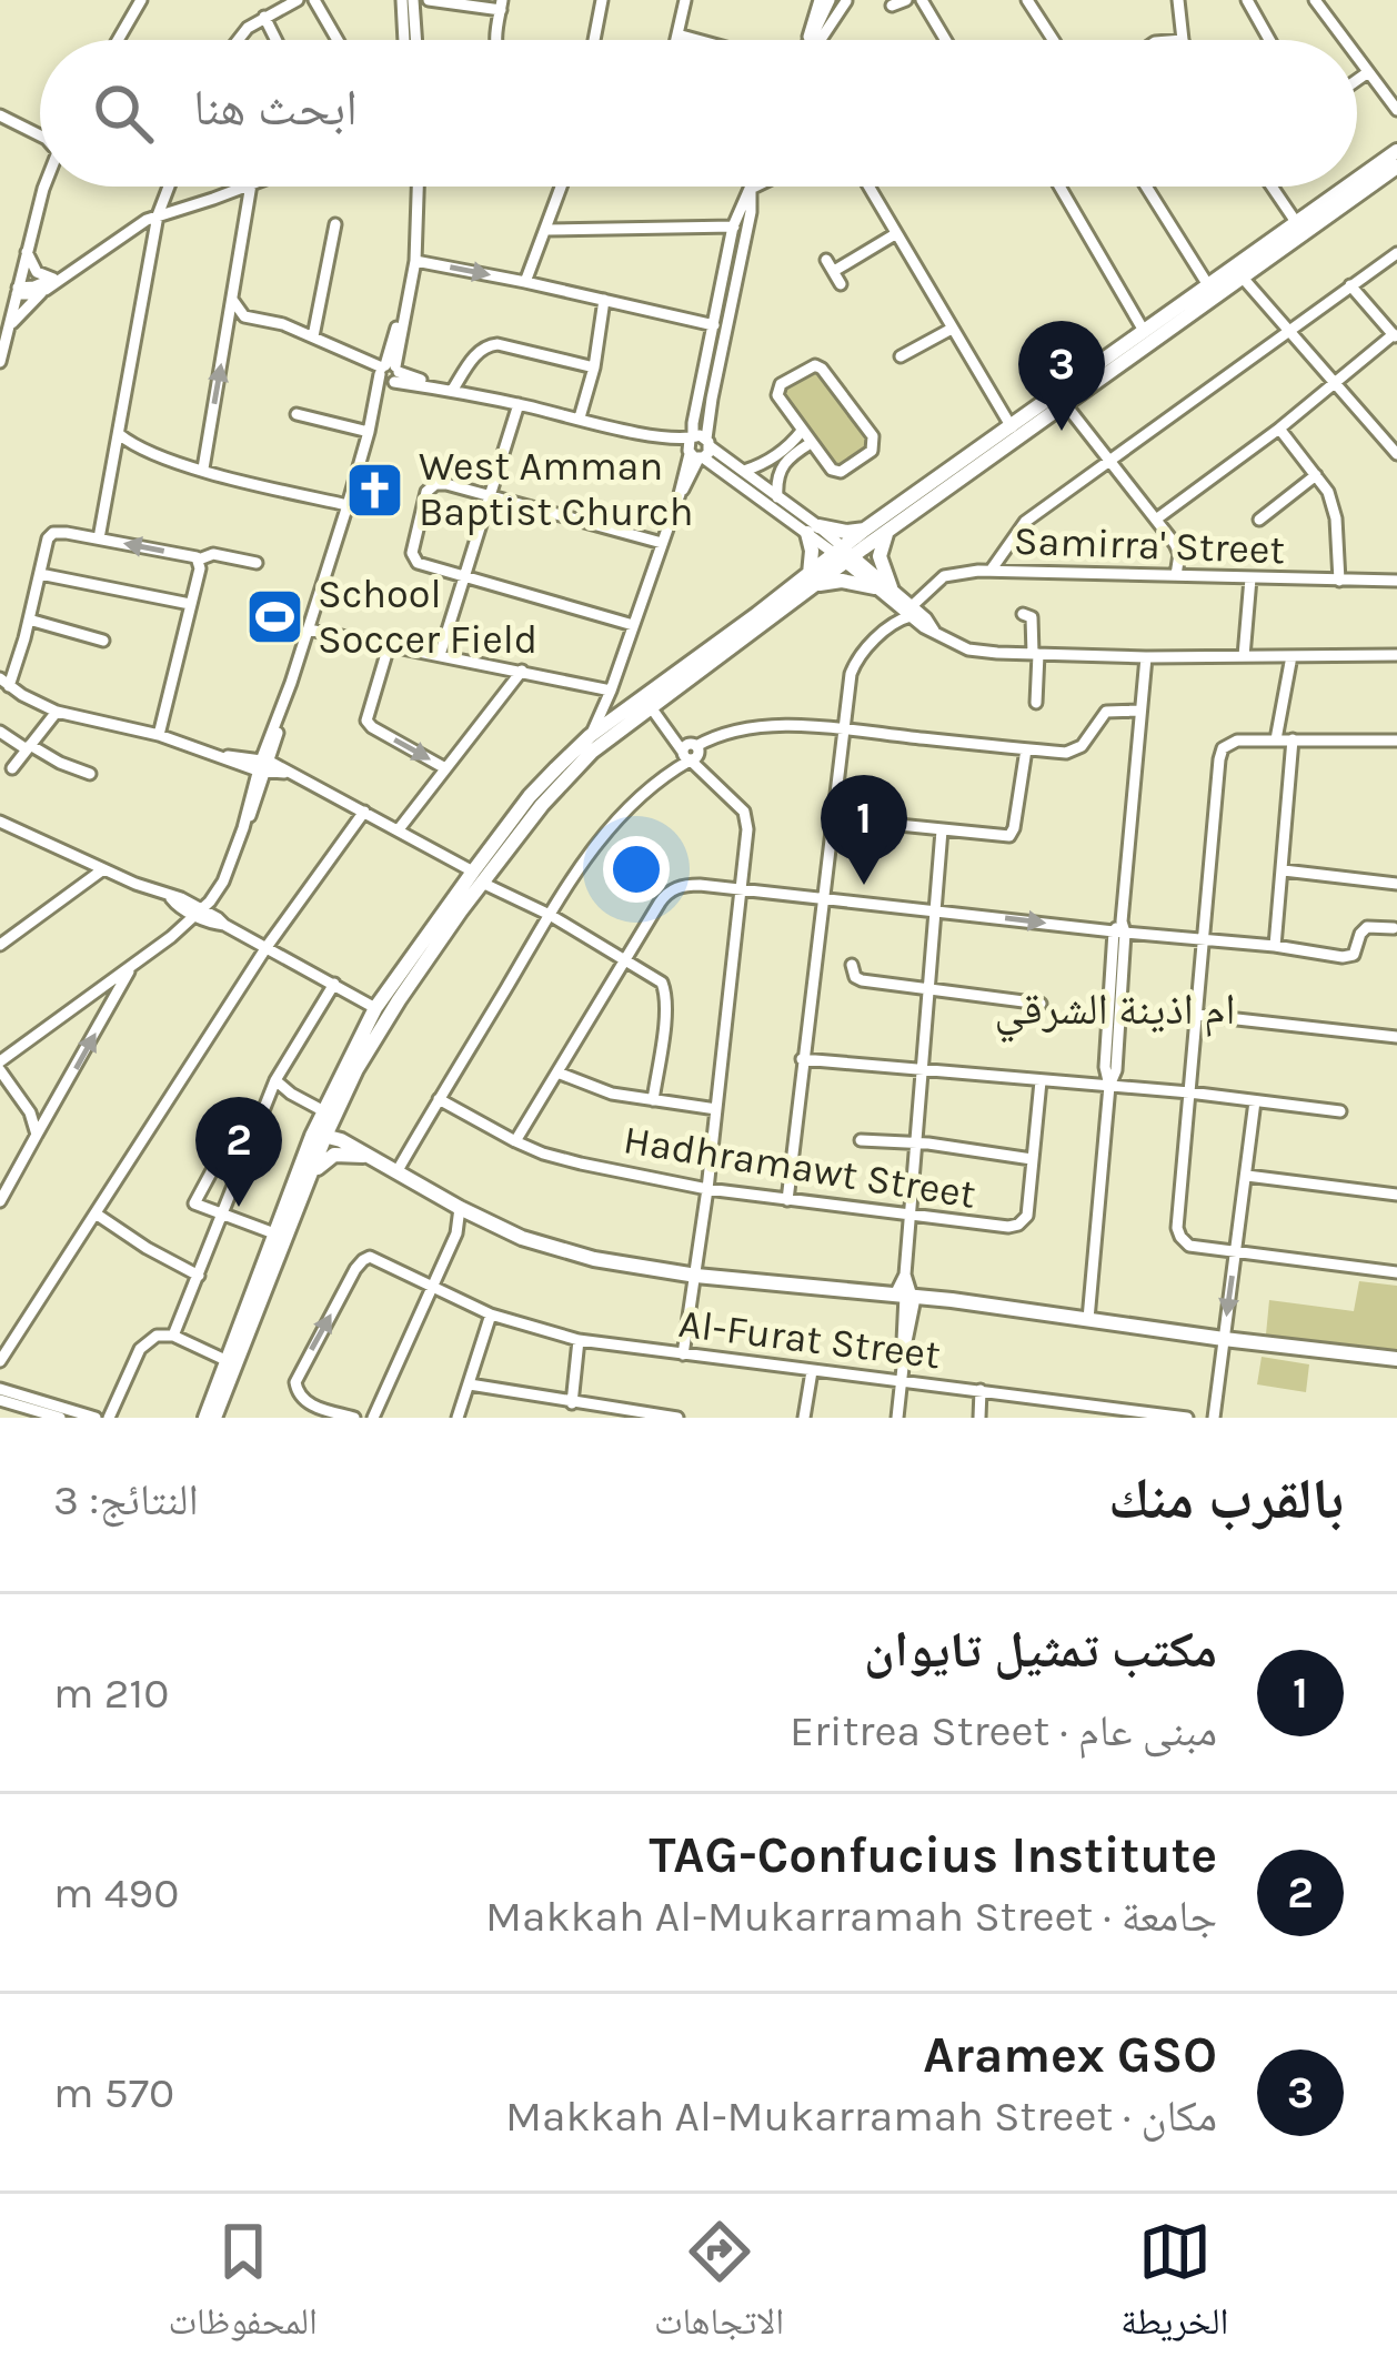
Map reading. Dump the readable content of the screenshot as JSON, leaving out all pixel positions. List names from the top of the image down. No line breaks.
{"streets":{"street":["Samirra' Street","Hadhramawt Street","Al-Furat Street"]},"crossings":[["Samirra' Street","Hadhramawt Street"]],"districts":["ام اذينة الشرقي"],"places":{"church":["West Amman Baptist Church"],"sports":["School Soccer Field"]},"page":{"search":"ابحث هنا","pins":["3","1","2"],"heading":["بالقرب منك","النتائج: 3"],"list":[{"mark":"1","name":"مكتب تمثيل تايوان","note":"مبنى عام · Eritrea Street","value":"210 m"},{"mark":"2","name":"TAG-Confucius Institute","note":"جامعة · Makkah Al-Mukarramah Street","value":"490 m"},{"mark":"3","name":"Aramex GSO","note":"مكان · Makkah Al-Mukarramah Street","value":"570 m"}],"nav":["الخريطة","الاتجاهات","المحفوظات"]}}
